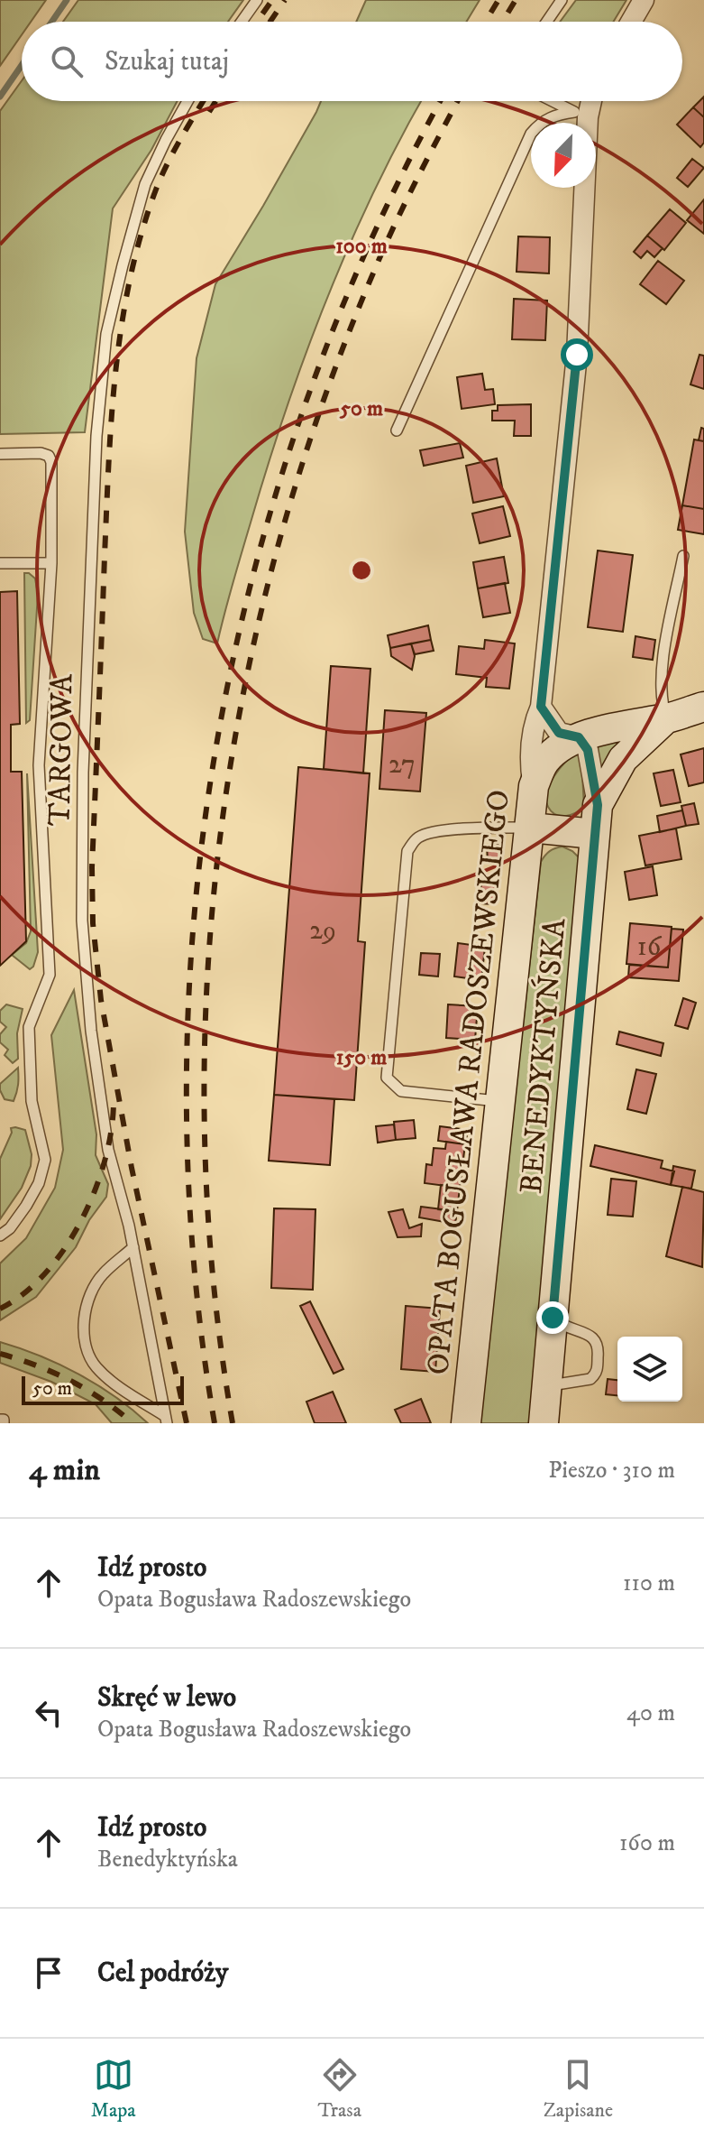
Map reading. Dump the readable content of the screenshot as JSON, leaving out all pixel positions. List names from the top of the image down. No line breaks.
{"streets":{"street":["BENEDYKTYŃSKA","OPATA BOGUSŁAWA RADOSZEWSKIEGO"],"lane":["TARGOWA"]},"crossings":[["BENEDYKTYŃSKA","OPATA BOGUSŁAWA RADOSZEWSKIEGO"]],"house_numbers":["27","29","16"],"scale_bar":"50 m","north":"bottom left","page":{"search":"Szukaj tutaj","scale":"50 m","heading":["4 min","Pieszo · 310 m"],"list":[["Idź prosto","Opata Bogusława Radoszewskiego","110 m"],["Skręć w lewo","Opata Bogusława Radoszewskiego","40 m"],["Idź prosto","Benedyktyńska","160 m"],"Cel podróży"],"nav":["Mapa","Trasa","Zapisane"]},"rings":["100 m","50 m","150 m"]}
